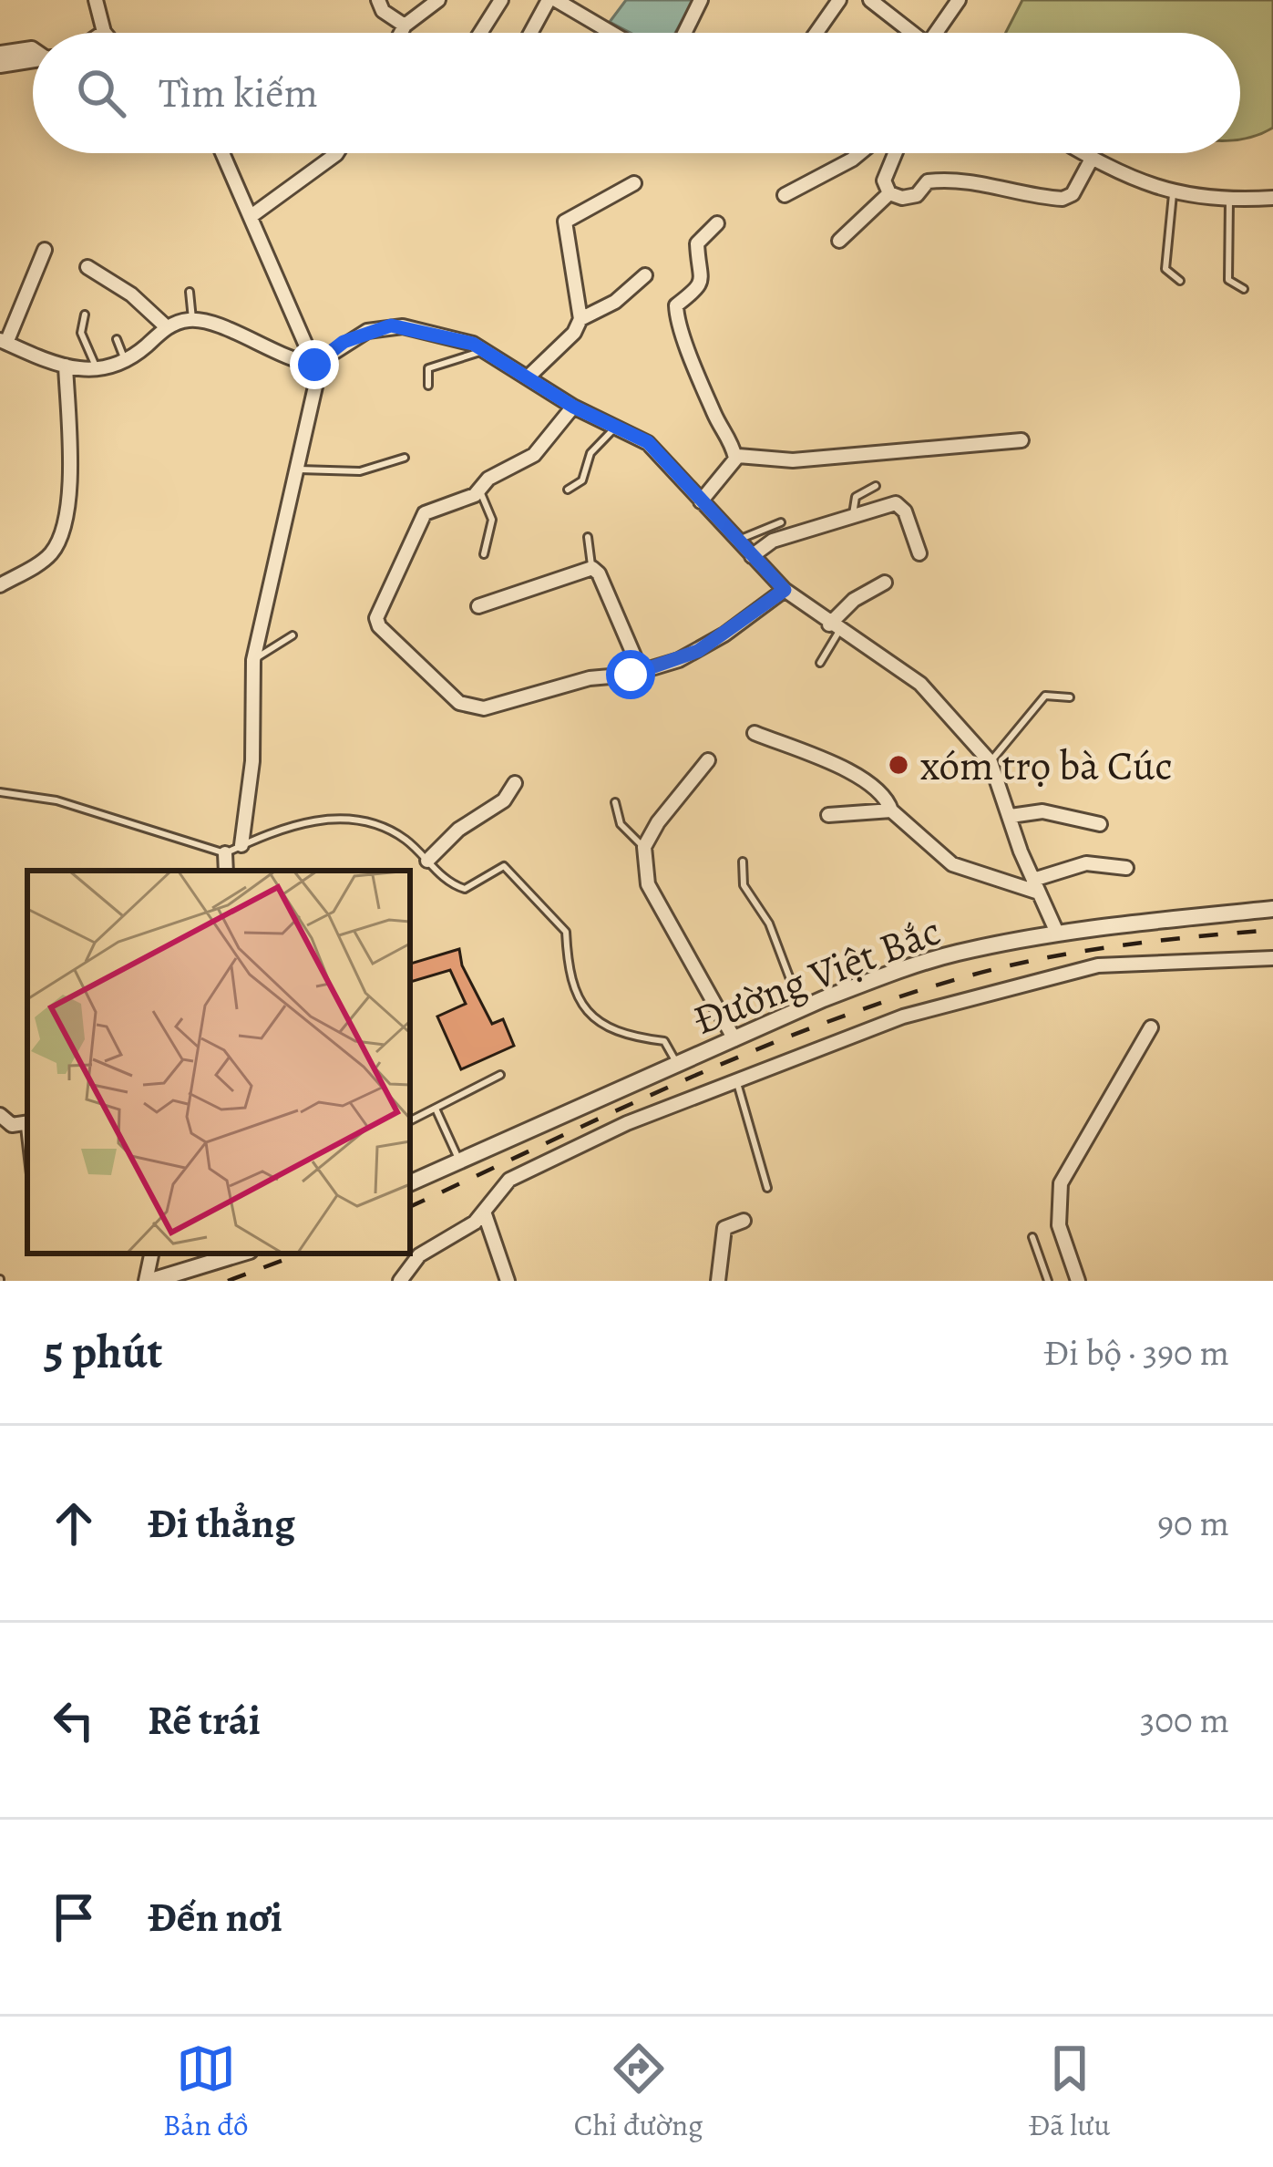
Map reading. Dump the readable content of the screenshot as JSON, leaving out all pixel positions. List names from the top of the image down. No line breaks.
{"streets":{"street":["Đường Việt Bắc"]},"places":["xóm trọ bà Cúc"],"page":{"search":"Tìm kiếm","heading":["5 phút","Đi bộ · 390 m"],"list":[["Đi thẳng","90 m"],["Rẽ trái","300 m"],"Đến nơi"],"nav":["Bản đồ","Chỉ đường","Đã lưu"]}}
